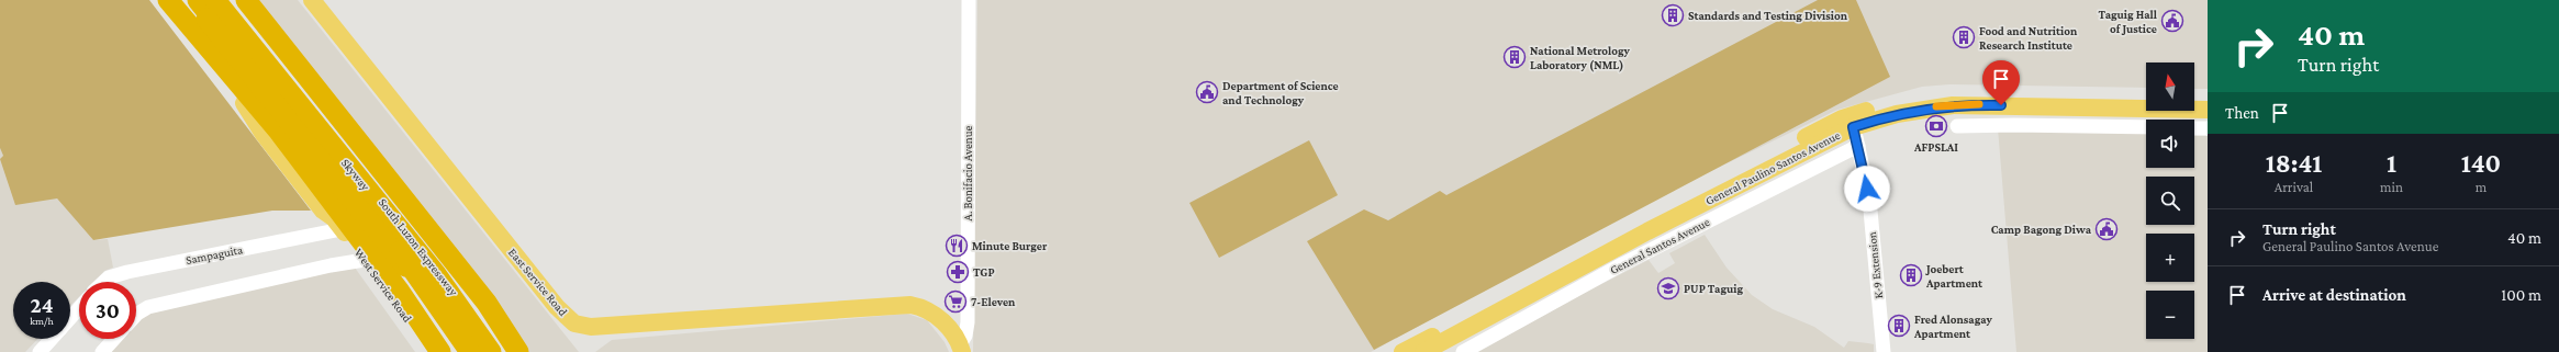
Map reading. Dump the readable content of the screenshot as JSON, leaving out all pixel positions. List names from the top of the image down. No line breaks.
{"streets":{"highway":["Skyway","South Luzon Expressway"],"main road":["General Paulino Santos Avenue","East Service Road","West Service Road"],"street":["A. Bonifacio Avenue","General Santos Avenue","Sampaguita","K-9 Extension"]},"crossings":[["General Paulino Santos Avenue","K-9 Extension"],["A. Bonifacio Avenue","East Service Road"],["General Santos Avenue","K-9 Extension"],["Sampaguita","West Service Road"]],"places":{"building":["Standards and Testing Division","Food and Nutrition Research Institute","National Metrology Laboratory (NML)","Joebert Apartment","Fred Alonsagay Apartment"],"public building":["Taguig Hall of Justice","Department of Science and Technology","Camp Bagong Diwa"],"bank":["AFPSLAI"],"restaurant":["Minute Burger"],"pharmacy":["TGP"],"school or university":["PUP Taguig"],"supermarket":["7-Eleven"]},"north":"top","page":{"turn":["40 m","Turn right"],"map_buttons":["+","−"],"then":"Then","eta":["18:41","Arrival","1","min","140","m"],"list":[{"name":"Turn right","note":"General Paulino Santos Avenue","value":"40 m"},{"name":"Arrive at destination","value":"100 m"}],"speed":"24 km/h","limit":"30"}}
